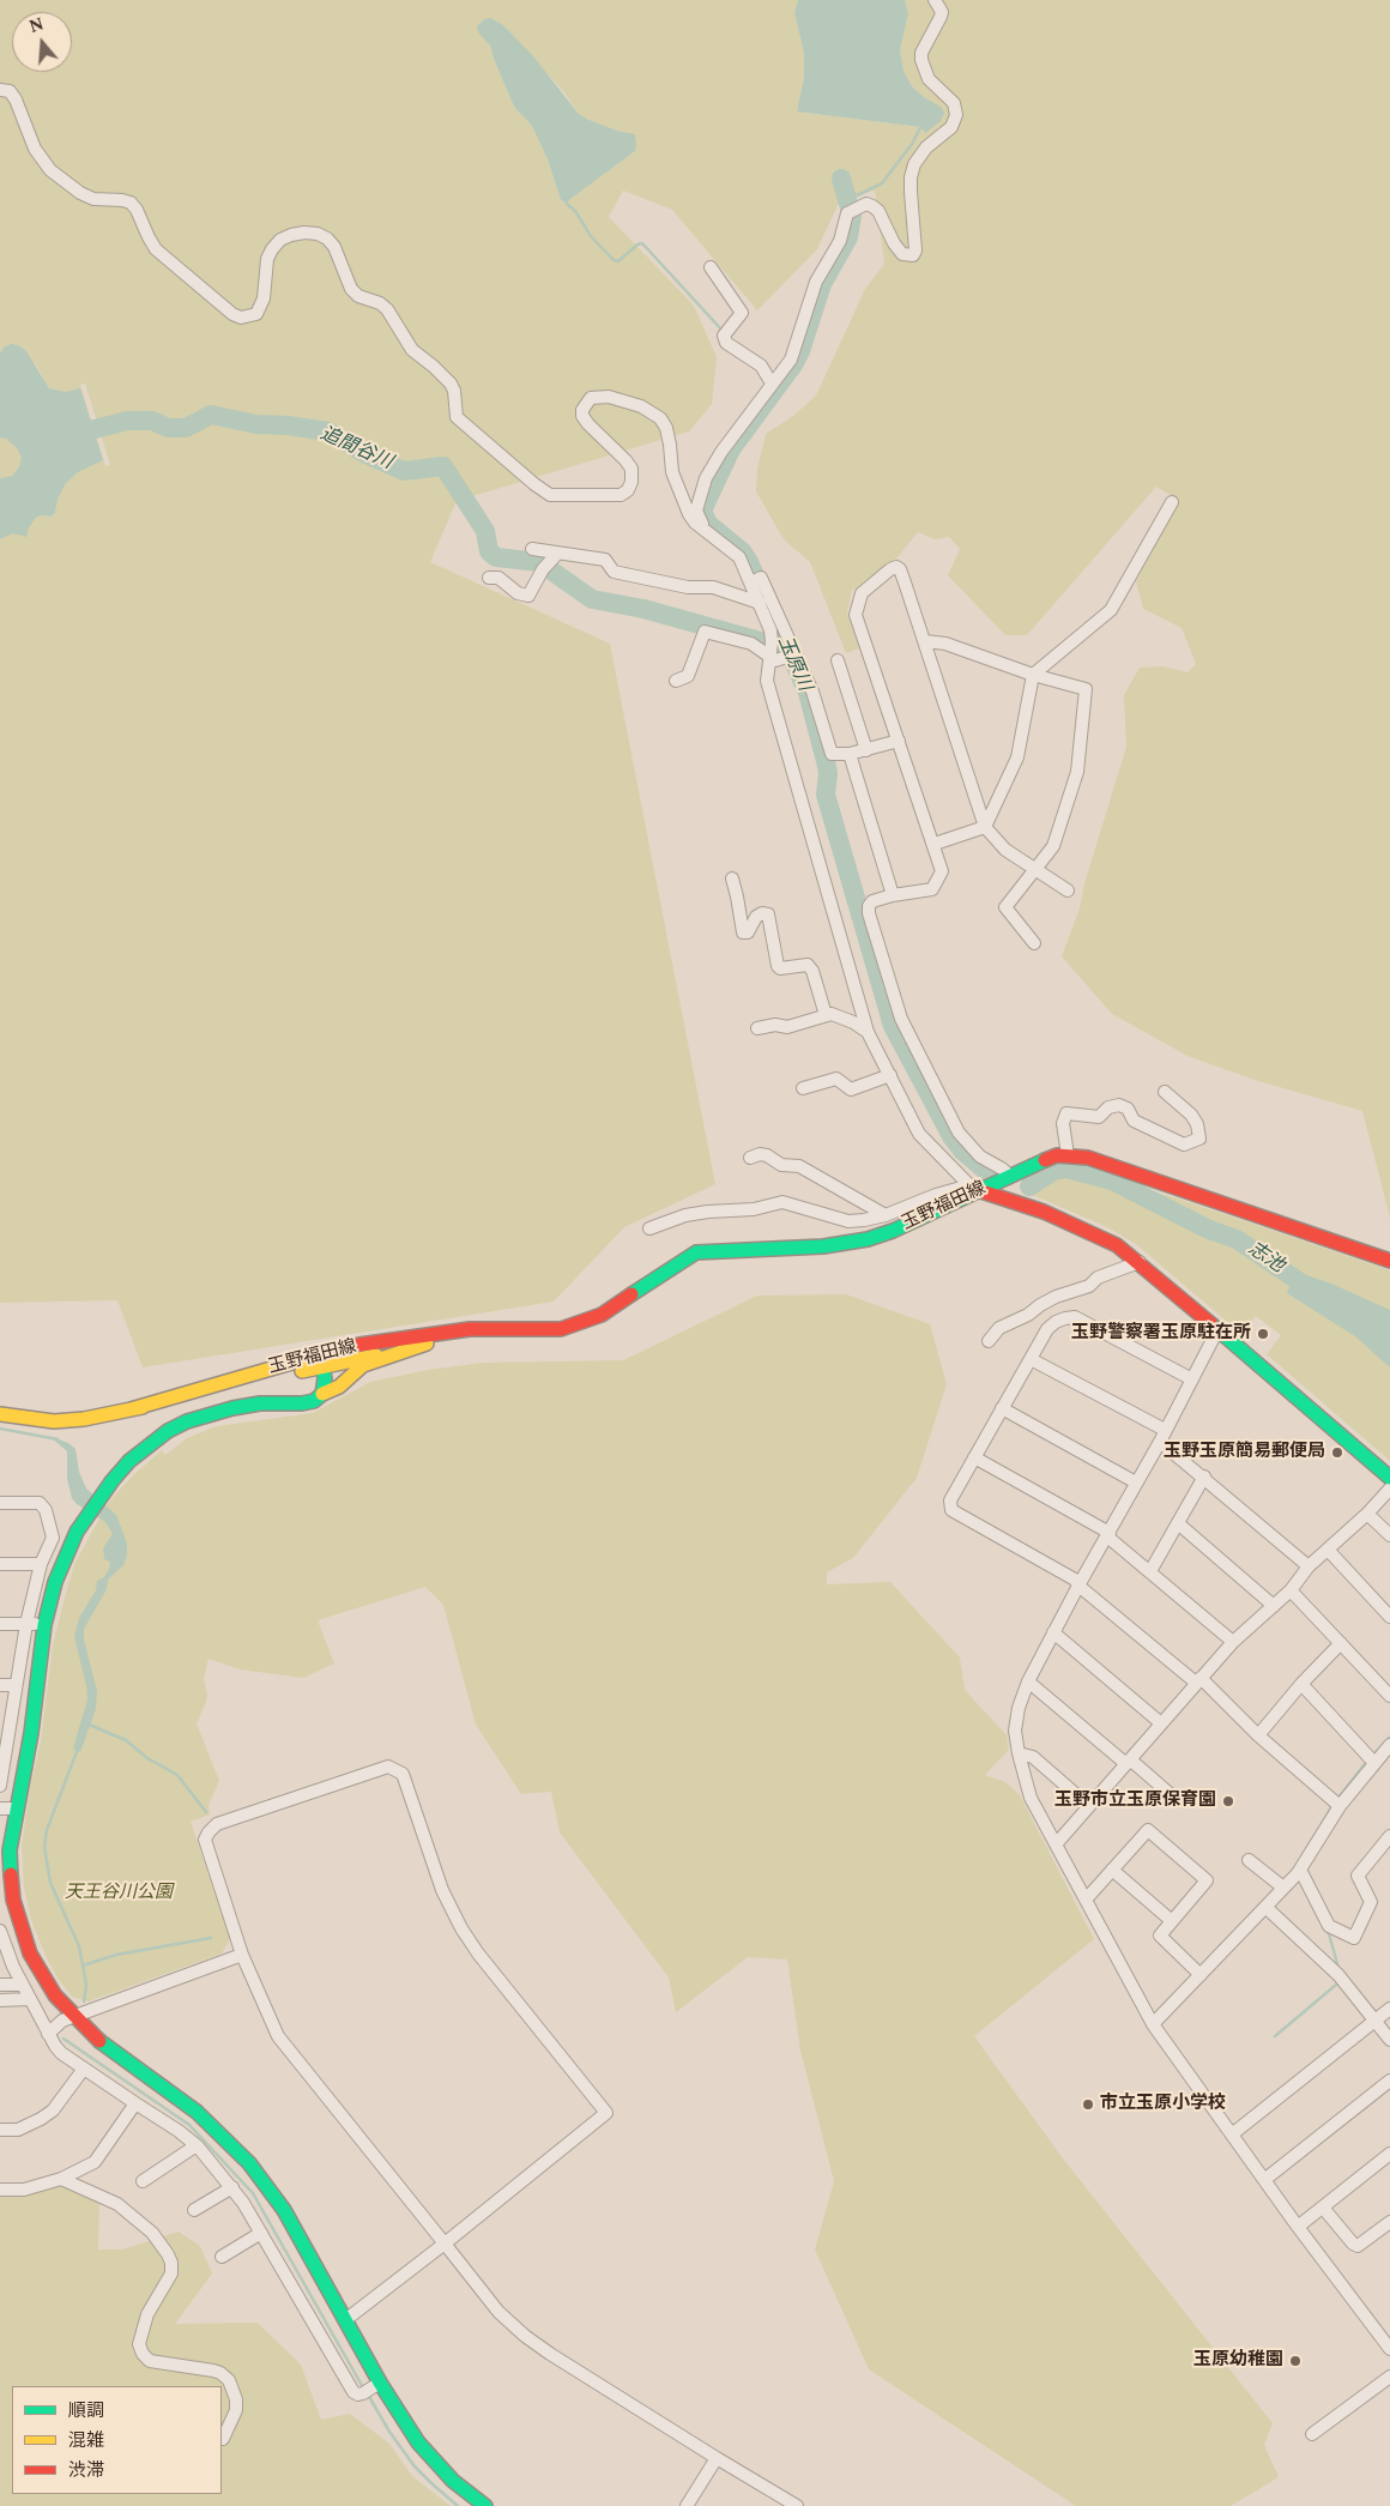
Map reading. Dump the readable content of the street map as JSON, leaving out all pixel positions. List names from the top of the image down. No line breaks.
{"streets":{"street":["玉野福田線"]},"water":["追間谷川","玉原川","志池"],"parks":["天王谷川公園"],"places":["玉野警察署玉原駐在所","玉野玉原簡易郵便局","玉野市立玉原保育園","市立玉原小学校","玉原幼稚園"],"legend":["順調","混雑","渋滞"],"north":"top"}
